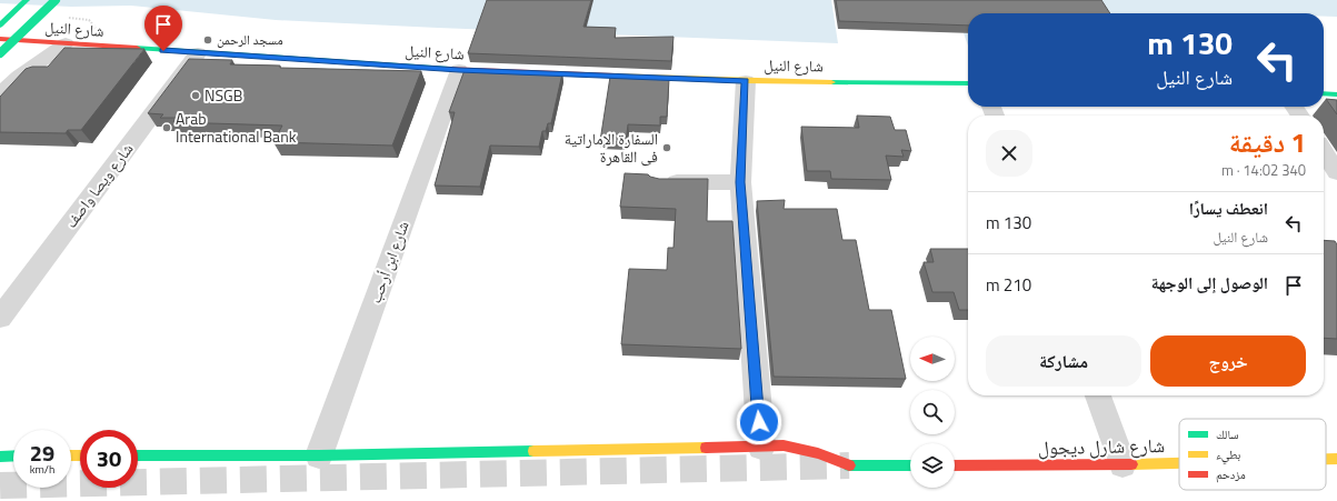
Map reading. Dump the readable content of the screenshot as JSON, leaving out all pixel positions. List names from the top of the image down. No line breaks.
{"streets":{"main road":["شارع النيل","شارع شارل ديجول"],"street":["شارع ويصا واصف","شارع ابن أرحب"]},"crossings":[["شارع النيل","شارع ويصا واصف"],["شارع النيل","شارع ابن أرحب"]],"places":["مسجد الرحمن","NSGB","Arab International Bank","السفارة الإماراتية فى القاهرة"],"legend":["سالك","بطيء","مزدحم"],"north":"left","page":{"turn":["130 m","شارع النيل"],"heading":["1 دقيقة","340 m · 14:02"],"list":[{"name":"انعطف يسارًا","note":"شارع النيل","value":"130 m"},{"name":"الوصول إلى الوجهة","value":"210 m"}],"buttons":["خروج","مشاركة"],"speed":"29 km/h","limit":"30"}}
